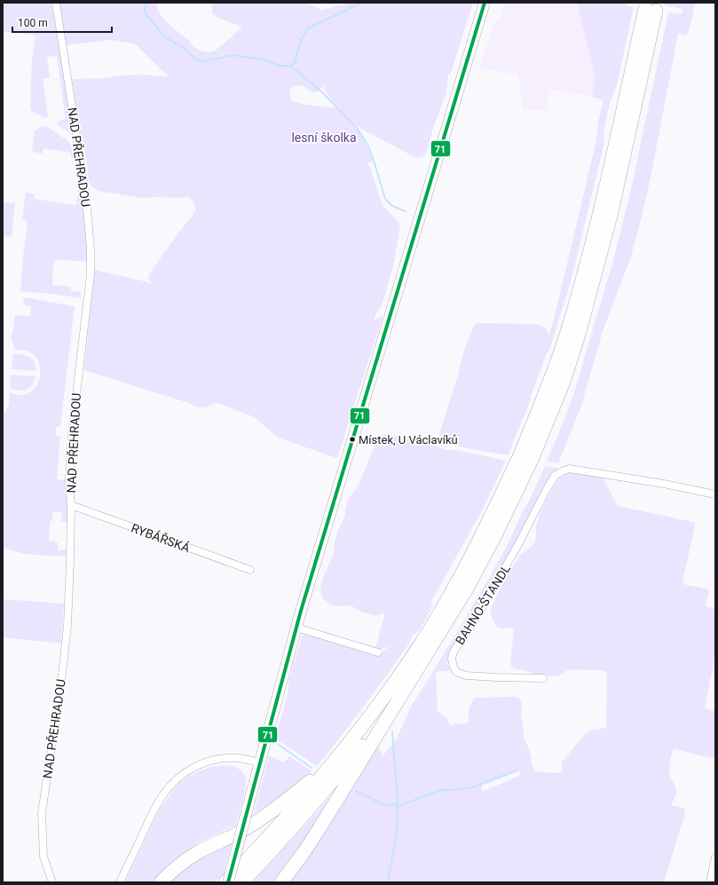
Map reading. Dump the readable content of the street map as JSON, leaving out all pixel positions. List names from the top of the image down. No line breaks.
{"streets":{"street":["NAD PŘEHRADOU","RYBÁŘSKÁ","BAHNO-ŠTANDL"]},"crossings":[["NAD PŘEHRADOU","RYBÁŘSKÁ"]],"parks":["lesní školka"],"places":["Místek, U Václavíků"],"lines":["transit line 71"],"scale_bar":"100 m"}
